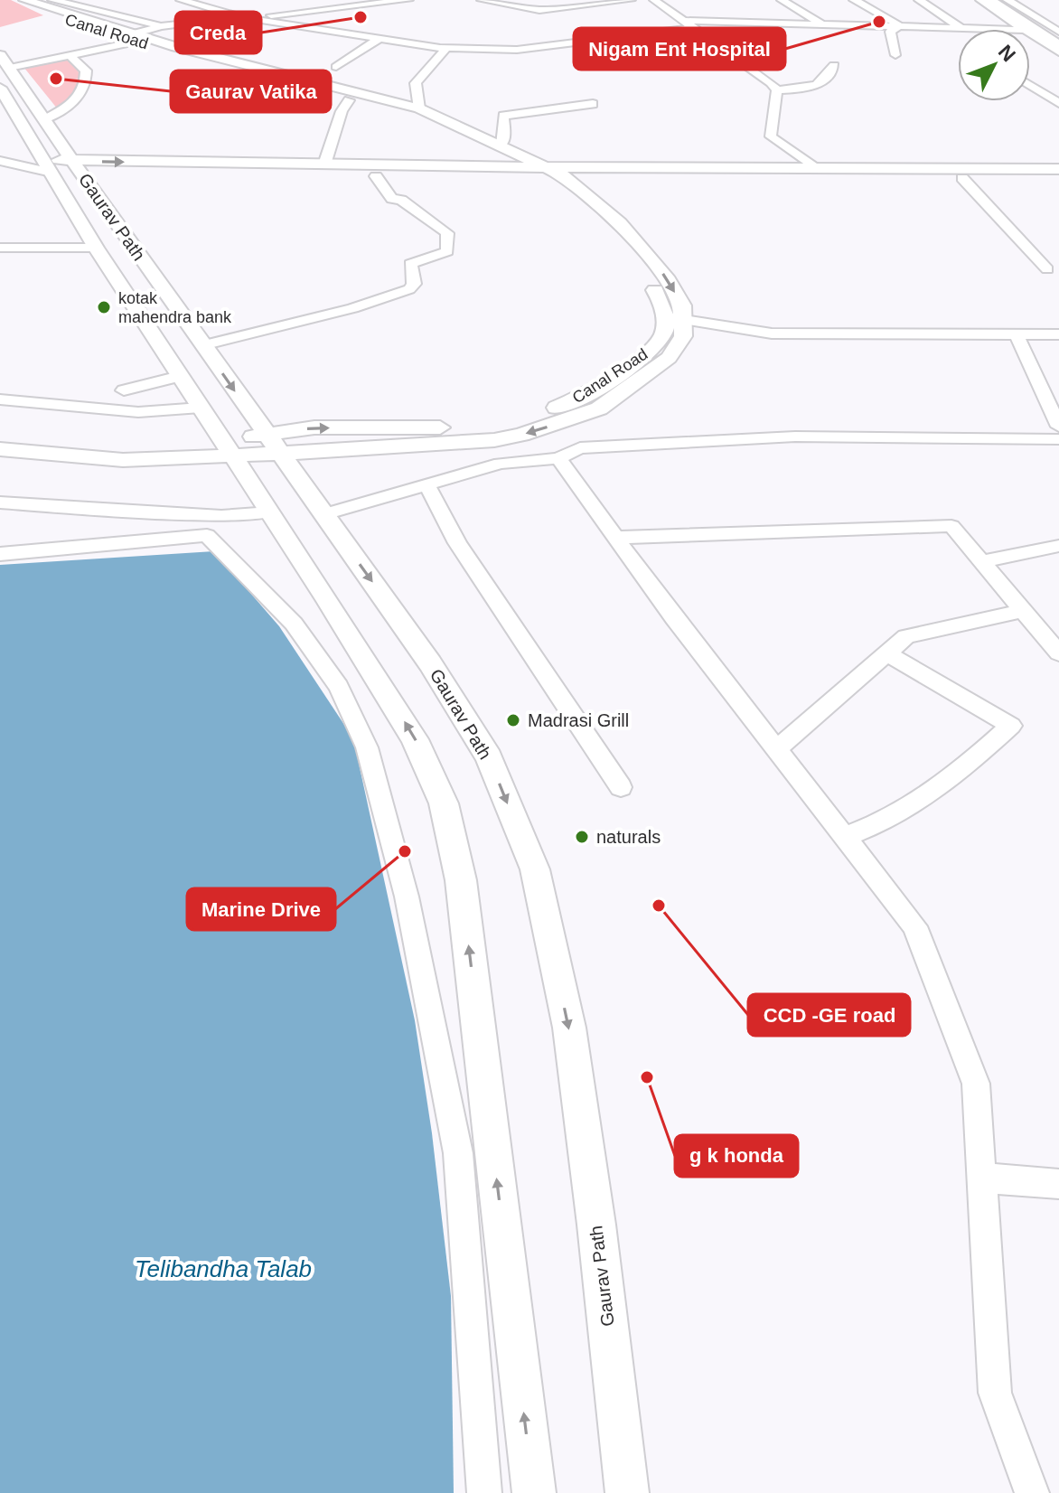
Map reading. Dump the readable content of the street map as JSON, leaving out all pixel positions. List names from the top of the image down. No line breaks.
{"streets":{"main road":["Canal Road","Gaurav Path"]},"water":["Telibandha Talab"],"places":["Creda","Nigam Ent Hospital","Gaurav Vatika","kotak mahendra bank","Madrasi Grill","naturals","Marine Drive","CCD -GE road","g k honda"],"north":"top right"}
